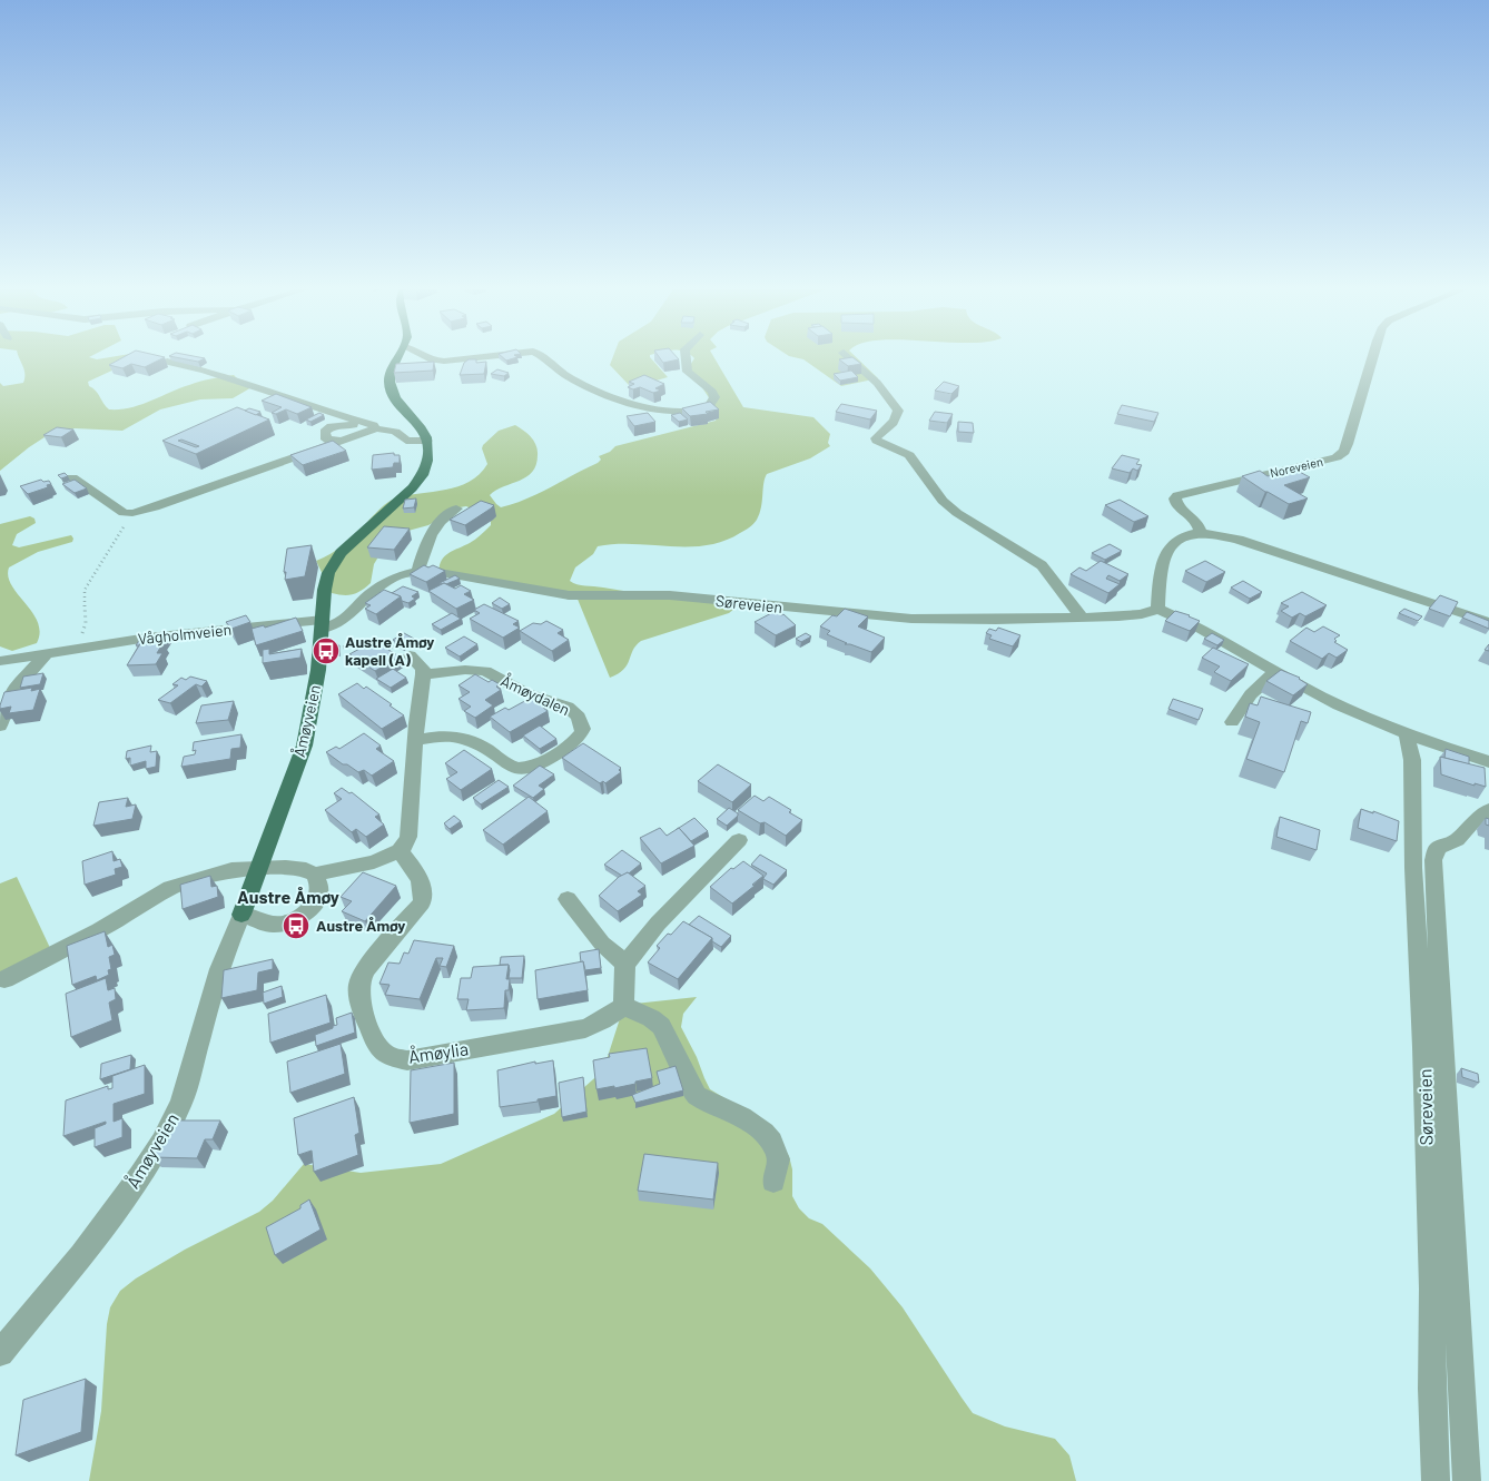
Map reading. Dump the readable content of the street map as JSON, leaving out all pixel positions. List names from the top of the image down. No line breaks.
{"streets":{"main road":["Åmøyveien"],"street":["Noreveien","Søreveien","Vågholmveien","Åmøydalen","Åmøylia"]},"crossings":[["Søreveien","Vågholmveien"],["Søreveien","Åmøyveien"],["Vågholmveien","Åmøyveien"]],"districts":["Austre Åmøy"],"places":{"bus stop":["Austre Åmøy kapell (A)","Austre Åmøy"]}}
